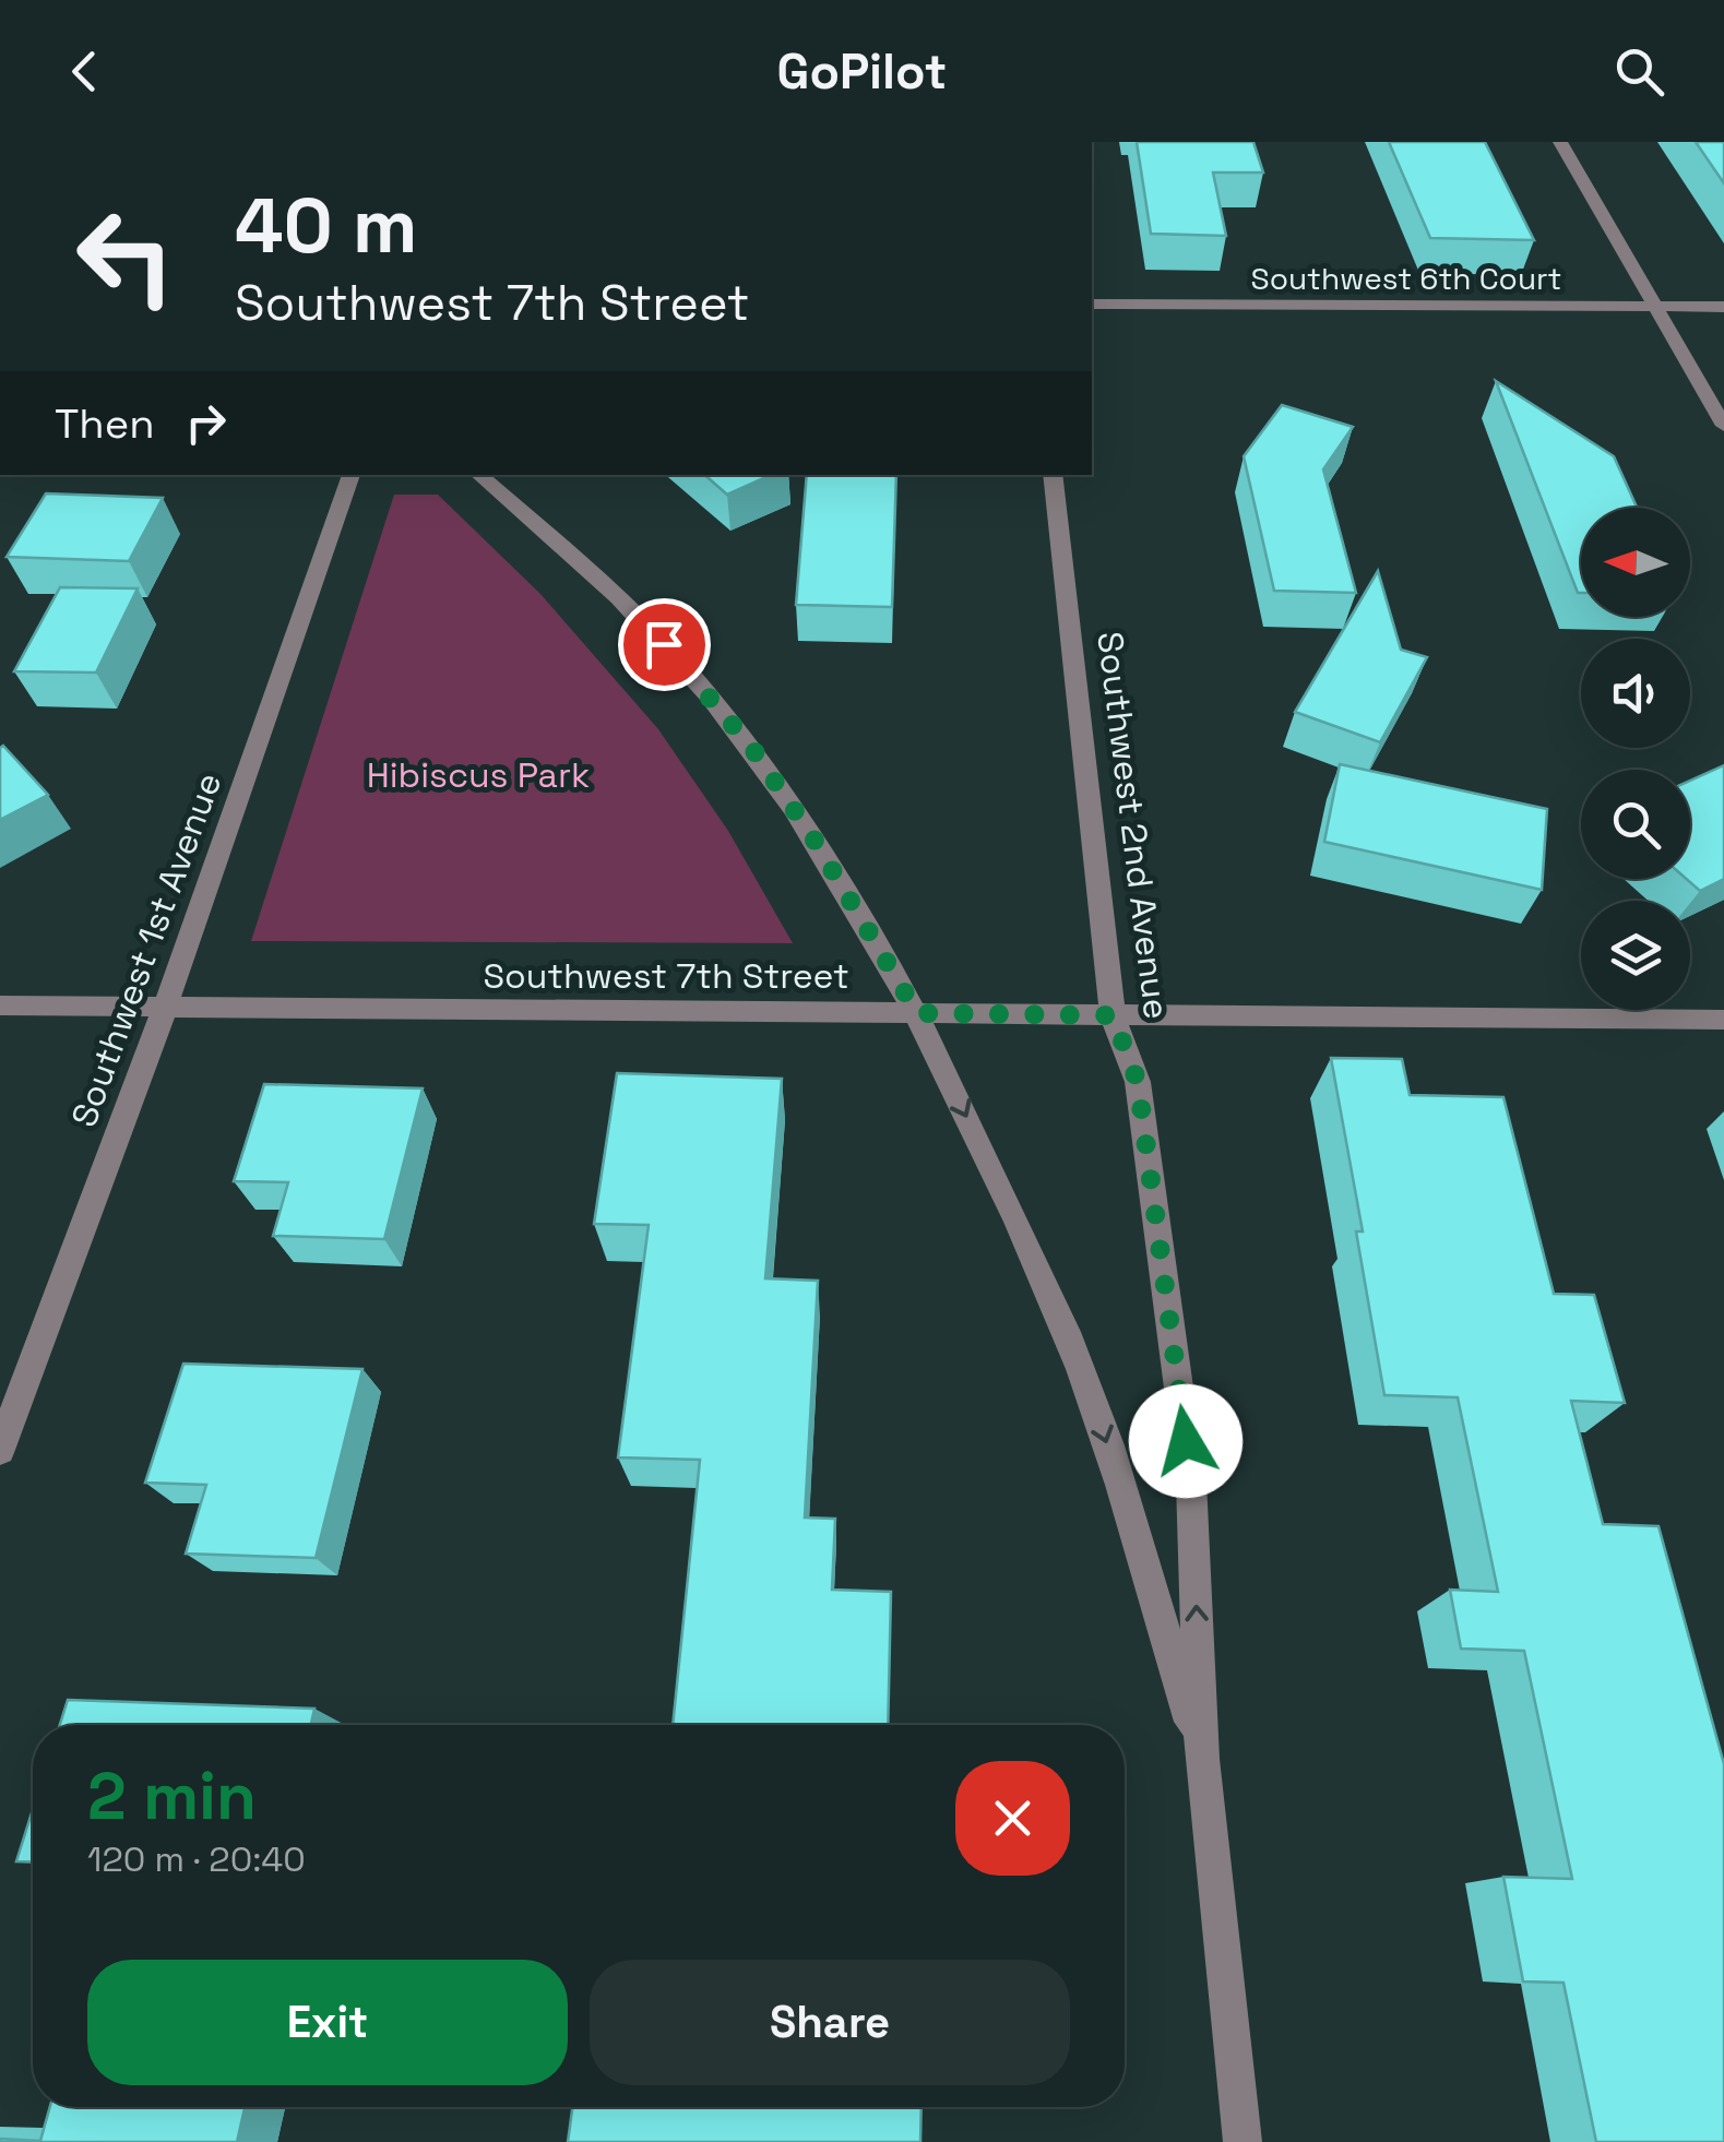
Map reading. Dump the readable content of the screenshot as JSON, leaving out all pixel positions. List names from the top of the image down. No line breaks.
{"streets":{"street":["Southwest 6th Court","Southwest 2nd Avenue","Southwest 1st Avenue","Southwest 7th Street"]},"crossings":[["Southwest 2nd Avenue","Southwest 7th Street"],["Southwest 1st Avenue","Southwest 7th Street"]],"parks":["Hibiscus Park"],"north":"left","page":{"header":"GoPilot","turn":["40 m","Southwest 7th Street"],"then":"Then","heading":["2 min","120 m · 20:40"],"buttons":["Exit","Share"]}}
